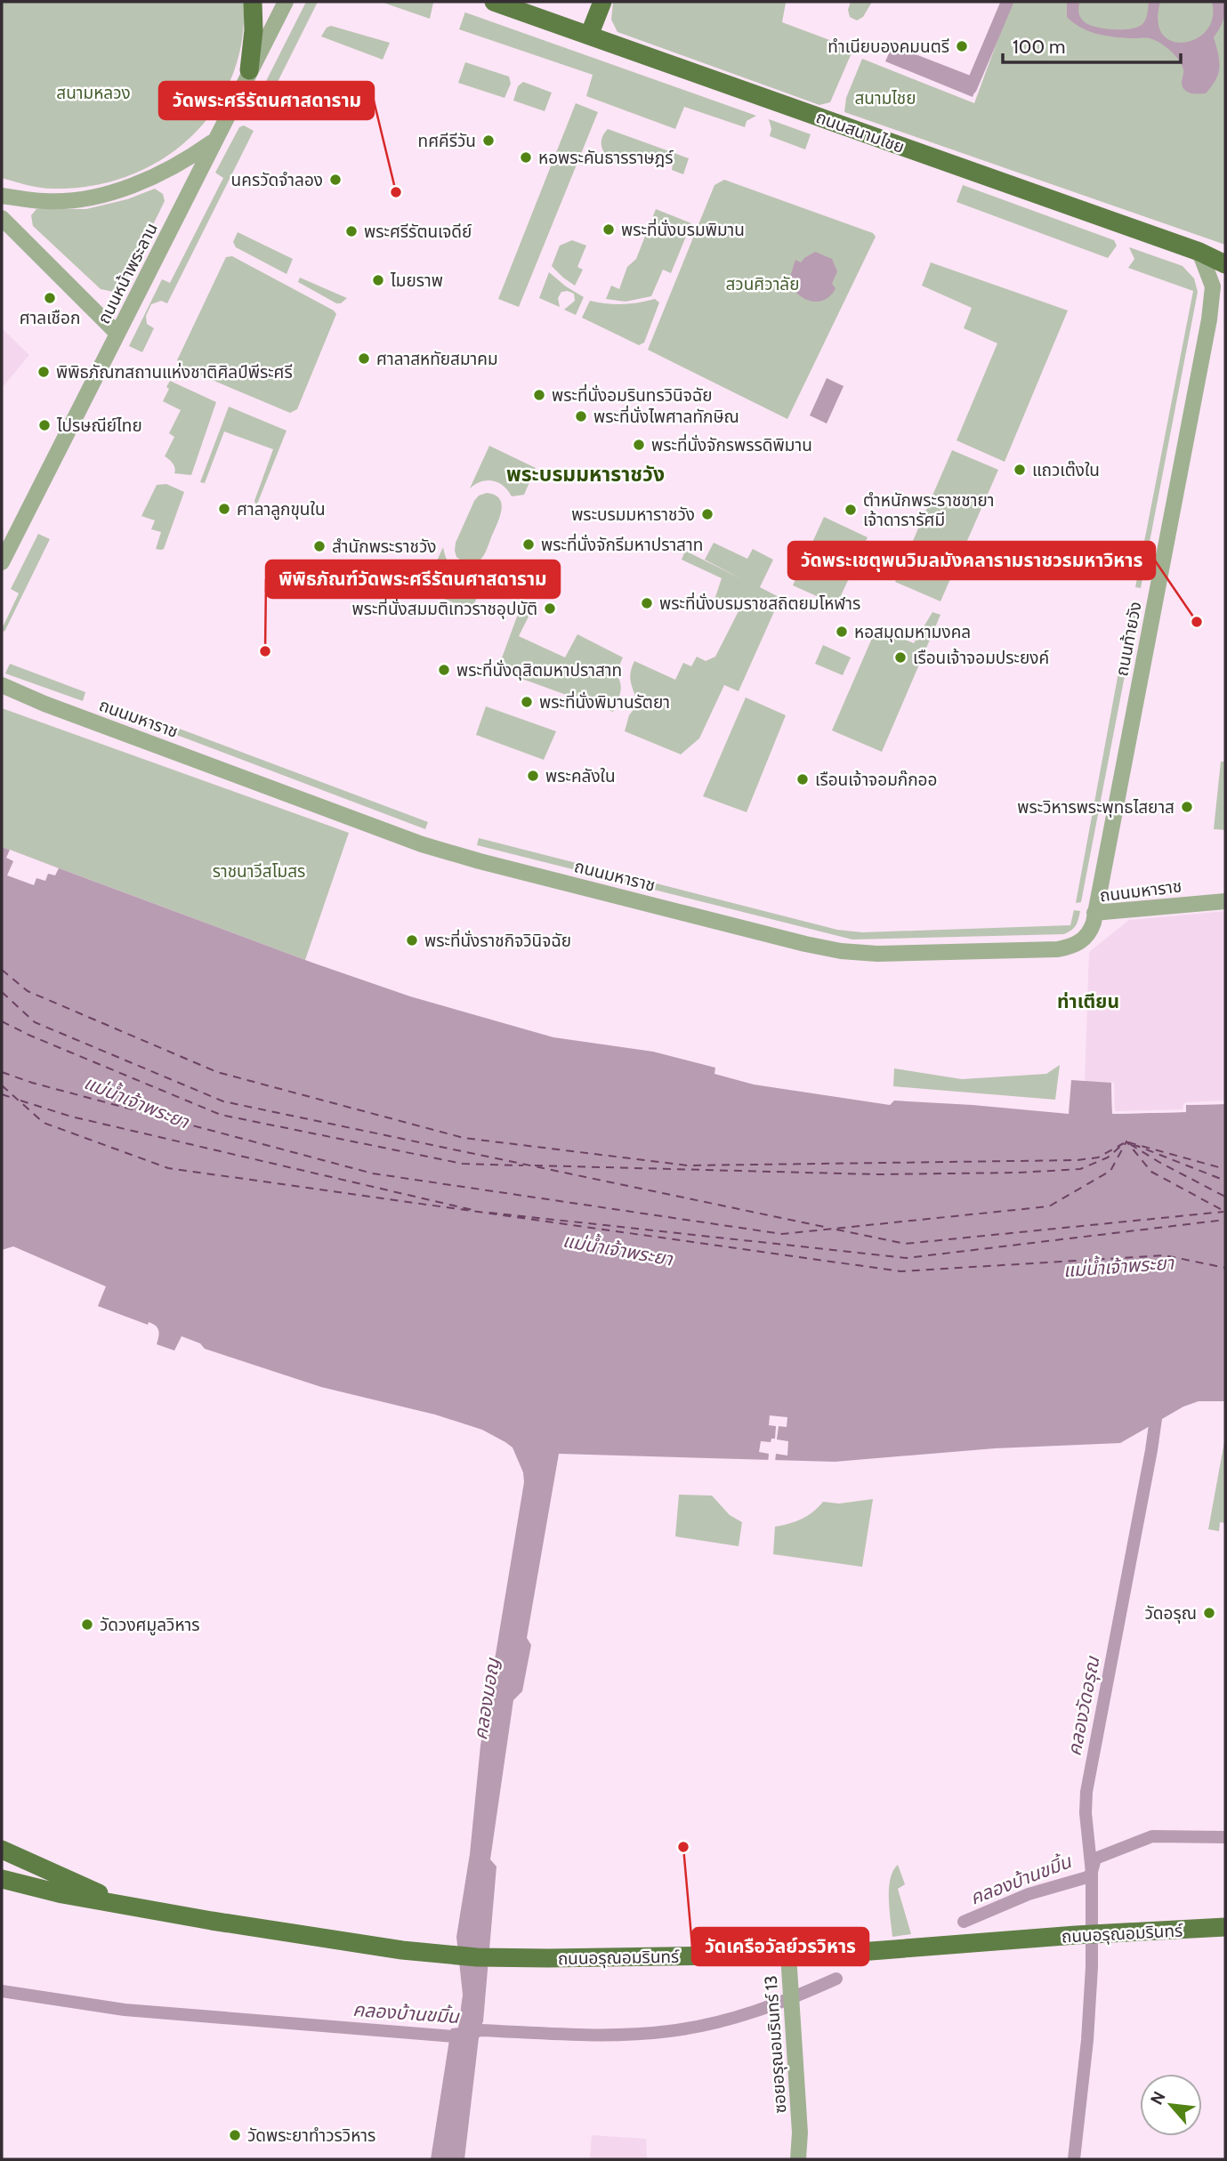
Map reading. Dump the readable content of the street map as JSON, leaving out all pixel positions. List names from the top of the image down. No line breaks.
{"streets":{"main road":["ถนนสนามไชย","ถนนอรุณอมรินทร์"],"street":["ถนนหน้าพระลาน","ถนนท้ายวัง","ถนนมหาราช","ซอยอรุณอมรินทร์ 13"]},"crossings":[["ถนนสนามไชย","ถนนท้ายวัง"],["ถนนท้ายวัง","ถนนมหาราช"],["ถนนอรุณอมรินทร์","ซอยอรุณอมรินทร์ 13"]],"districts":["พระบรมมหาราชวัง","ท่าเตียน"],"water":["แม่น้ำเจ้าพระยา","คลองมอญ","คลองวัดอรุณ","คลองบ้านขมิ้น"],"parks":["สนามหลวง","สนามไชย","สวนศิวาลัย","ราชนาวีสโมสร"],"places":["ทำเนียบองคมนตรี","ทศคีรีวัน","หอพระคันธารราษฎร์","นครวัดจำลอง","วัดพระศรีรัตนศาสดาราม","พระที่นั่งบรมพิมาน","พระศรีรัตนเจดีย์","ไมยราพ","ศาลเชือก","ศาลาสหทัยสมาคม","พิพิธภัณฑสถานแห่งชาติศิลป์พีระศรี","พระที่นั่งอมรินทรวินิจฉัย","พระที่นั่งไพศาลทักษิณ","ไปรษณีย์ไทย","พระที่นั่งจักรพรรดิพิมาน","แถวเต๊งใน","ศาลาลูกขุนใน","ตำหนักพระราชชายา เจ้าดารารัศมี","พระบรมมหาราชวัง","พระที่นั่งจักรีมหาปราสาท","สำนักพระราชวัง","พระที่นั่งบรมราชสถิตยมโหฬาร","พระที่นั่งสมมติเทวราชอุปบัติ","วัดพระเชตุพนวิมลมังคลารามราชวรมหาวิหาร","หอสมุดมหามงคล","พิพิธภัณฑ์วัดพระศรีรัตนศาสดาราม","เรือนเจ้าจอมประยงค์","พระที่นั่งดุสิตมหาปราสาท","พระที่นั่งพิมานรัตยา","พระคลังใน","เรือนเจ้าจอมก๊กออ","พระวิหารพระพุทธไสยาส","พระที่นั่งราชกิจวินิจฉัย","วัดอรุณ","วัดวงศมูลวิหาร","วัดเครือวัลย์วรวิหาร","วัดพระยาทําวรวิหาร"],"scale_bar":"100 m","north":"top left"}
